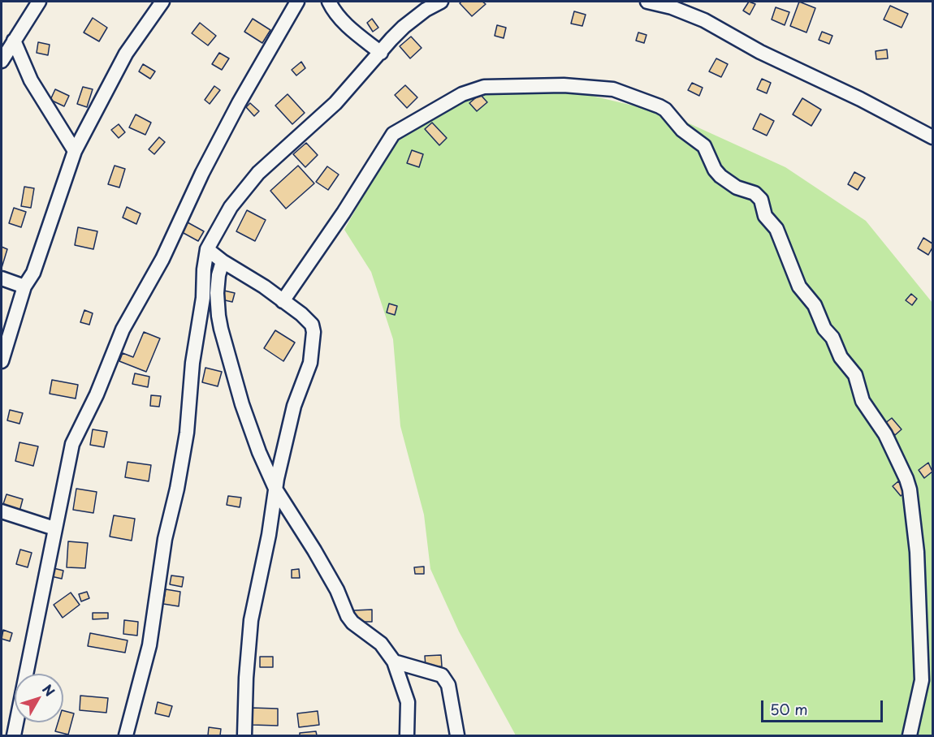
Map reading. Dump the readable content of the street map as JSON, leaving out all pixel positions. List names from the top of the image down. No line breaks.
{"scale_bar":"50 m","north":"top right"}
